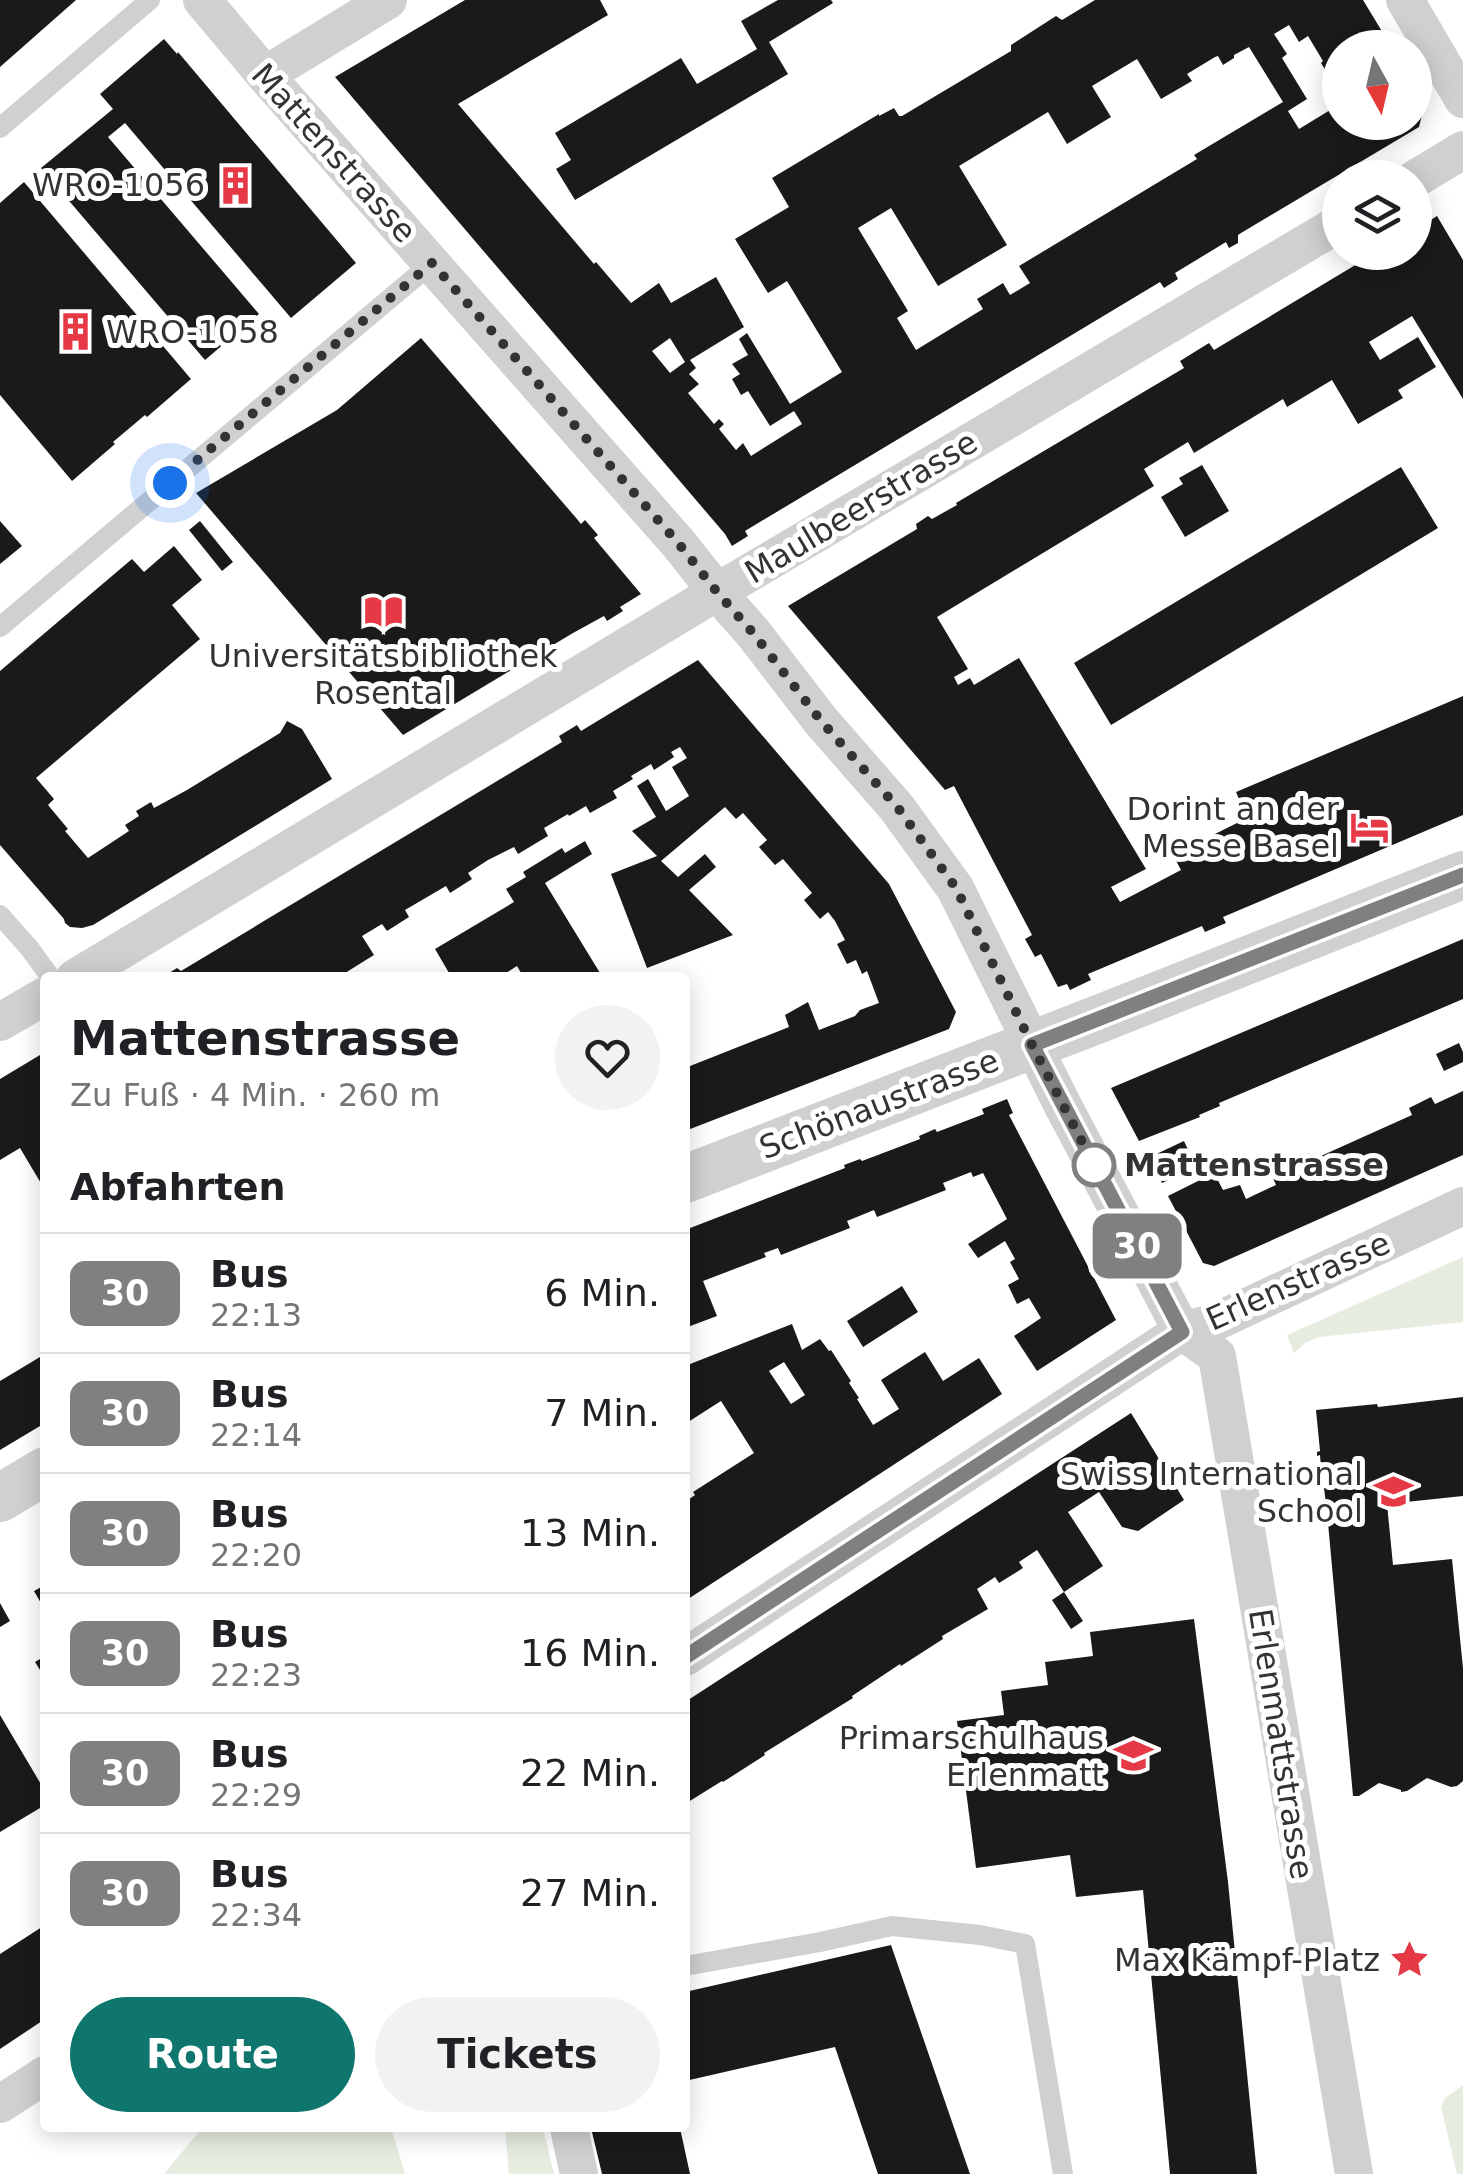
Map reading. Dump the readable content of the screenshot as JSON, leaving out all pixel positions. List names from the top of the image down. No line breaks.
{"streets":{"street":["Mattenstrasse","Maulbeerstrasse","Schönaustrasse","Erlenstrasse","Erlenmattstrasse"]},"crossings":[["Mattenstrasse","Maulbeerstrasse"],["Mattenstrasse","Schönaustrasse"],["Mattenstrasse","Erlenstrasse"],["Mattenstrasse","Erlenmattstrasse"],["Erlenstrasse","Erlenmattstrasse"]],"places":{"building":["WRO-1056","WRO-1058"],"library":["Universitätsbibliothek Rosental"],"hotel":["Dorint an der Messe Basel"],"other":["Mattenstrasse"],"school or university":["Swiss International School","Primarschulhaus Erlenmatt"],"place":["Max Kämpf-Platz"]},"lines":["bus line 30"],"north":"bottom","page":{"on_map":"30","heading":[["Mattenstrasse","Zu Fuß · 4 Min. · 260 m"],"Abfahrten"],"list":[{"mark":"30","name":"Bus","note":"22:13","value":"6 Min."},{"mark":"30","name":"Bus","note":"22:14","value":"7 Min."},{"mark":"30","name":"Bus","note":"22:20","value":"13 Min."},{"mark":"30","name":"Bus","note":"22:23","value":"16 Min."},{"mark":"30","name":"Bus","note":"22:29","value":"22 Min."},{"mark":"30","name":"Bus","note":"22:34","value":"27 Min."}],"buttons":["Route","Tickets"]}}
